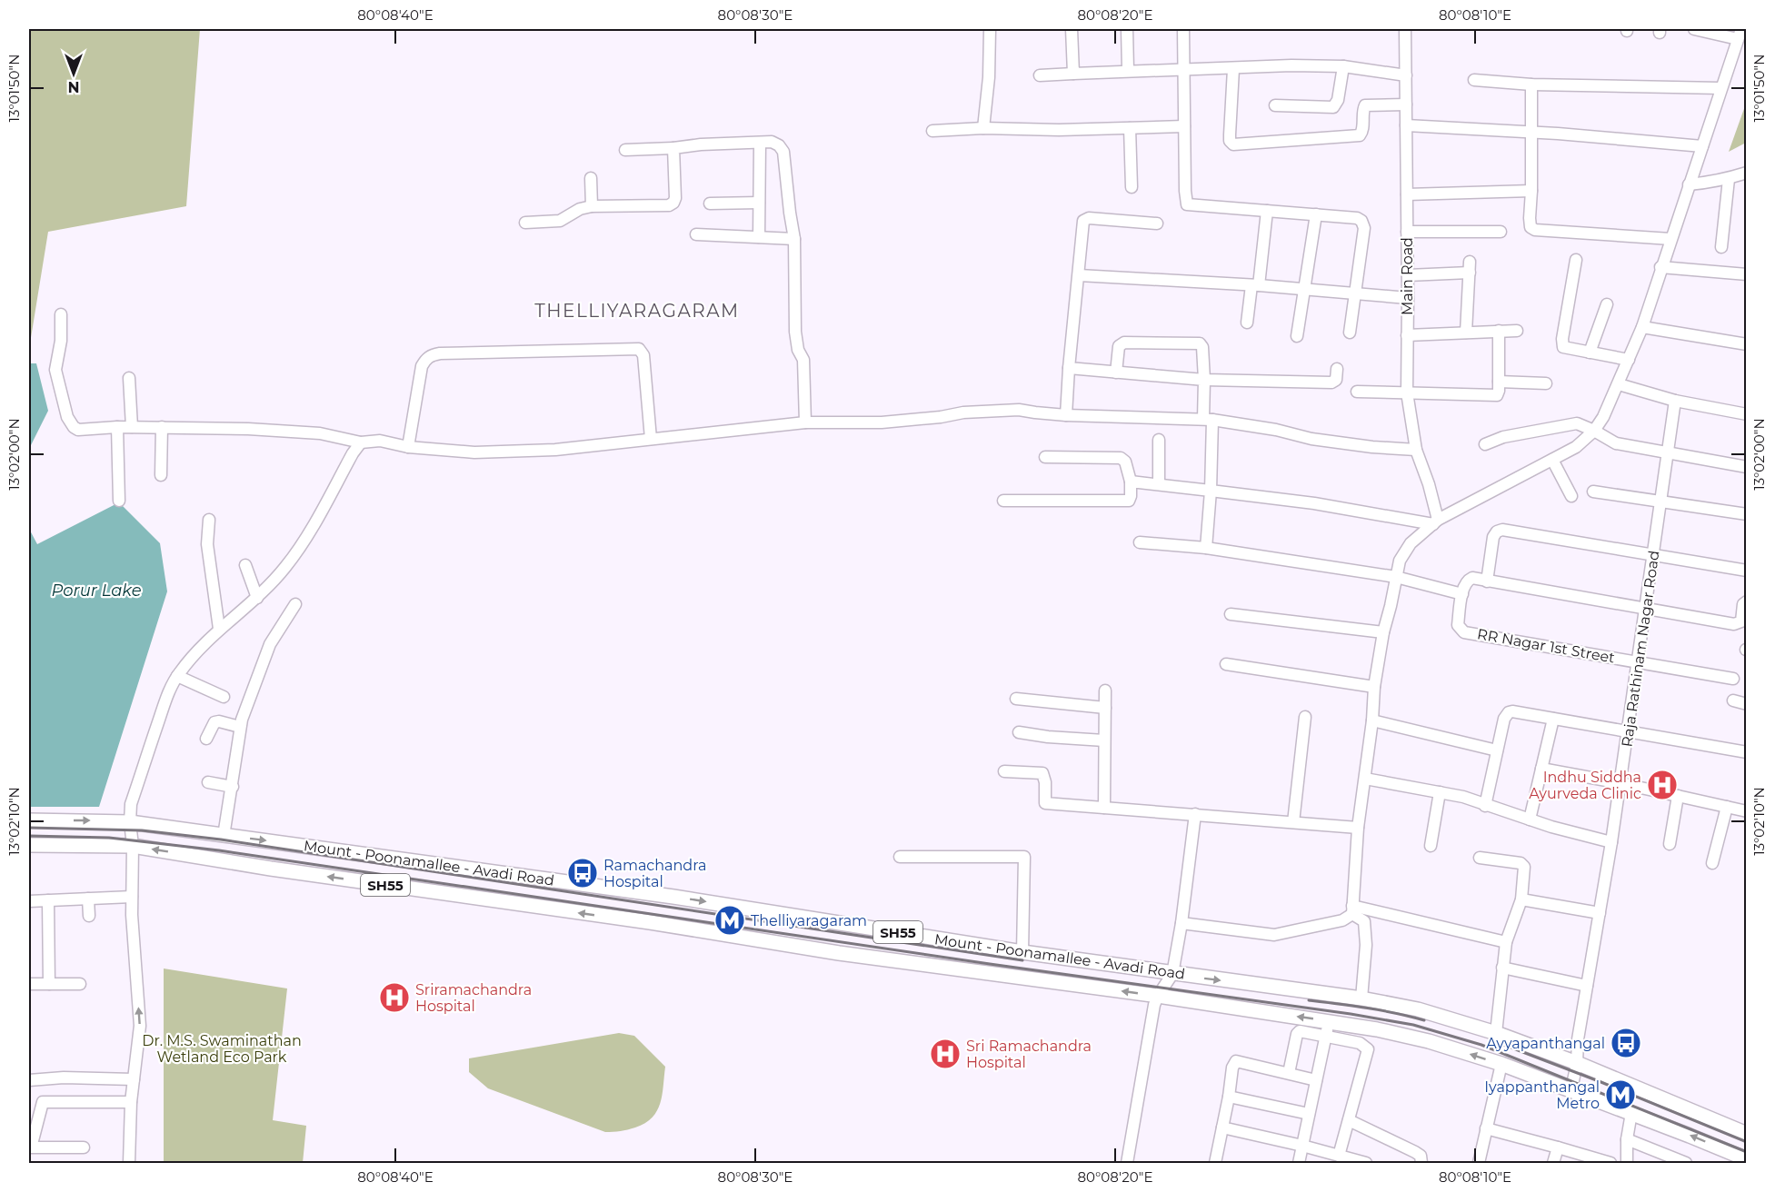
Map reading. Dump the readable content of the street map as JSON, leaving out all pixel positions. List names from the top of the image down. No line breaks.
{"streets":{"main road":["Mount - Poonamallee - Avadi Road","SH55"],"street":["Main Road","RR Nagar 1st Street","Raja Rathinam Nagar Road"]},"crossings":[["RR Nagar 1st Street","Raja Rathinam Nagar Road"],["Raja Rathinam Nagar Road","Mount - Poonamallee - Avadi Road"]],"districts":["THELLIYARAGARAM"],"water":["Porur Lake"],"parks":["Dr. M.S. Swaminathan Wetland Eco Park"],"places":{"hospital":["Indhu Siddha Ayurveda Clinic","Sriramachandra Hospital","Sri Ramachandra Hospital"],"bus stop":["Ramachandra Hospital","Ayyapanthangal"],"metro station":["Thelliyaragaram","Iyappanthangal Metro"]},"north":"bottom","coordinates":["80°08'40\"E","80°08'30\"E","80°08'20\"E","80°08'10\"E","13°01'50\"N","13°02'00\"N","13°02'10\"N"]}
